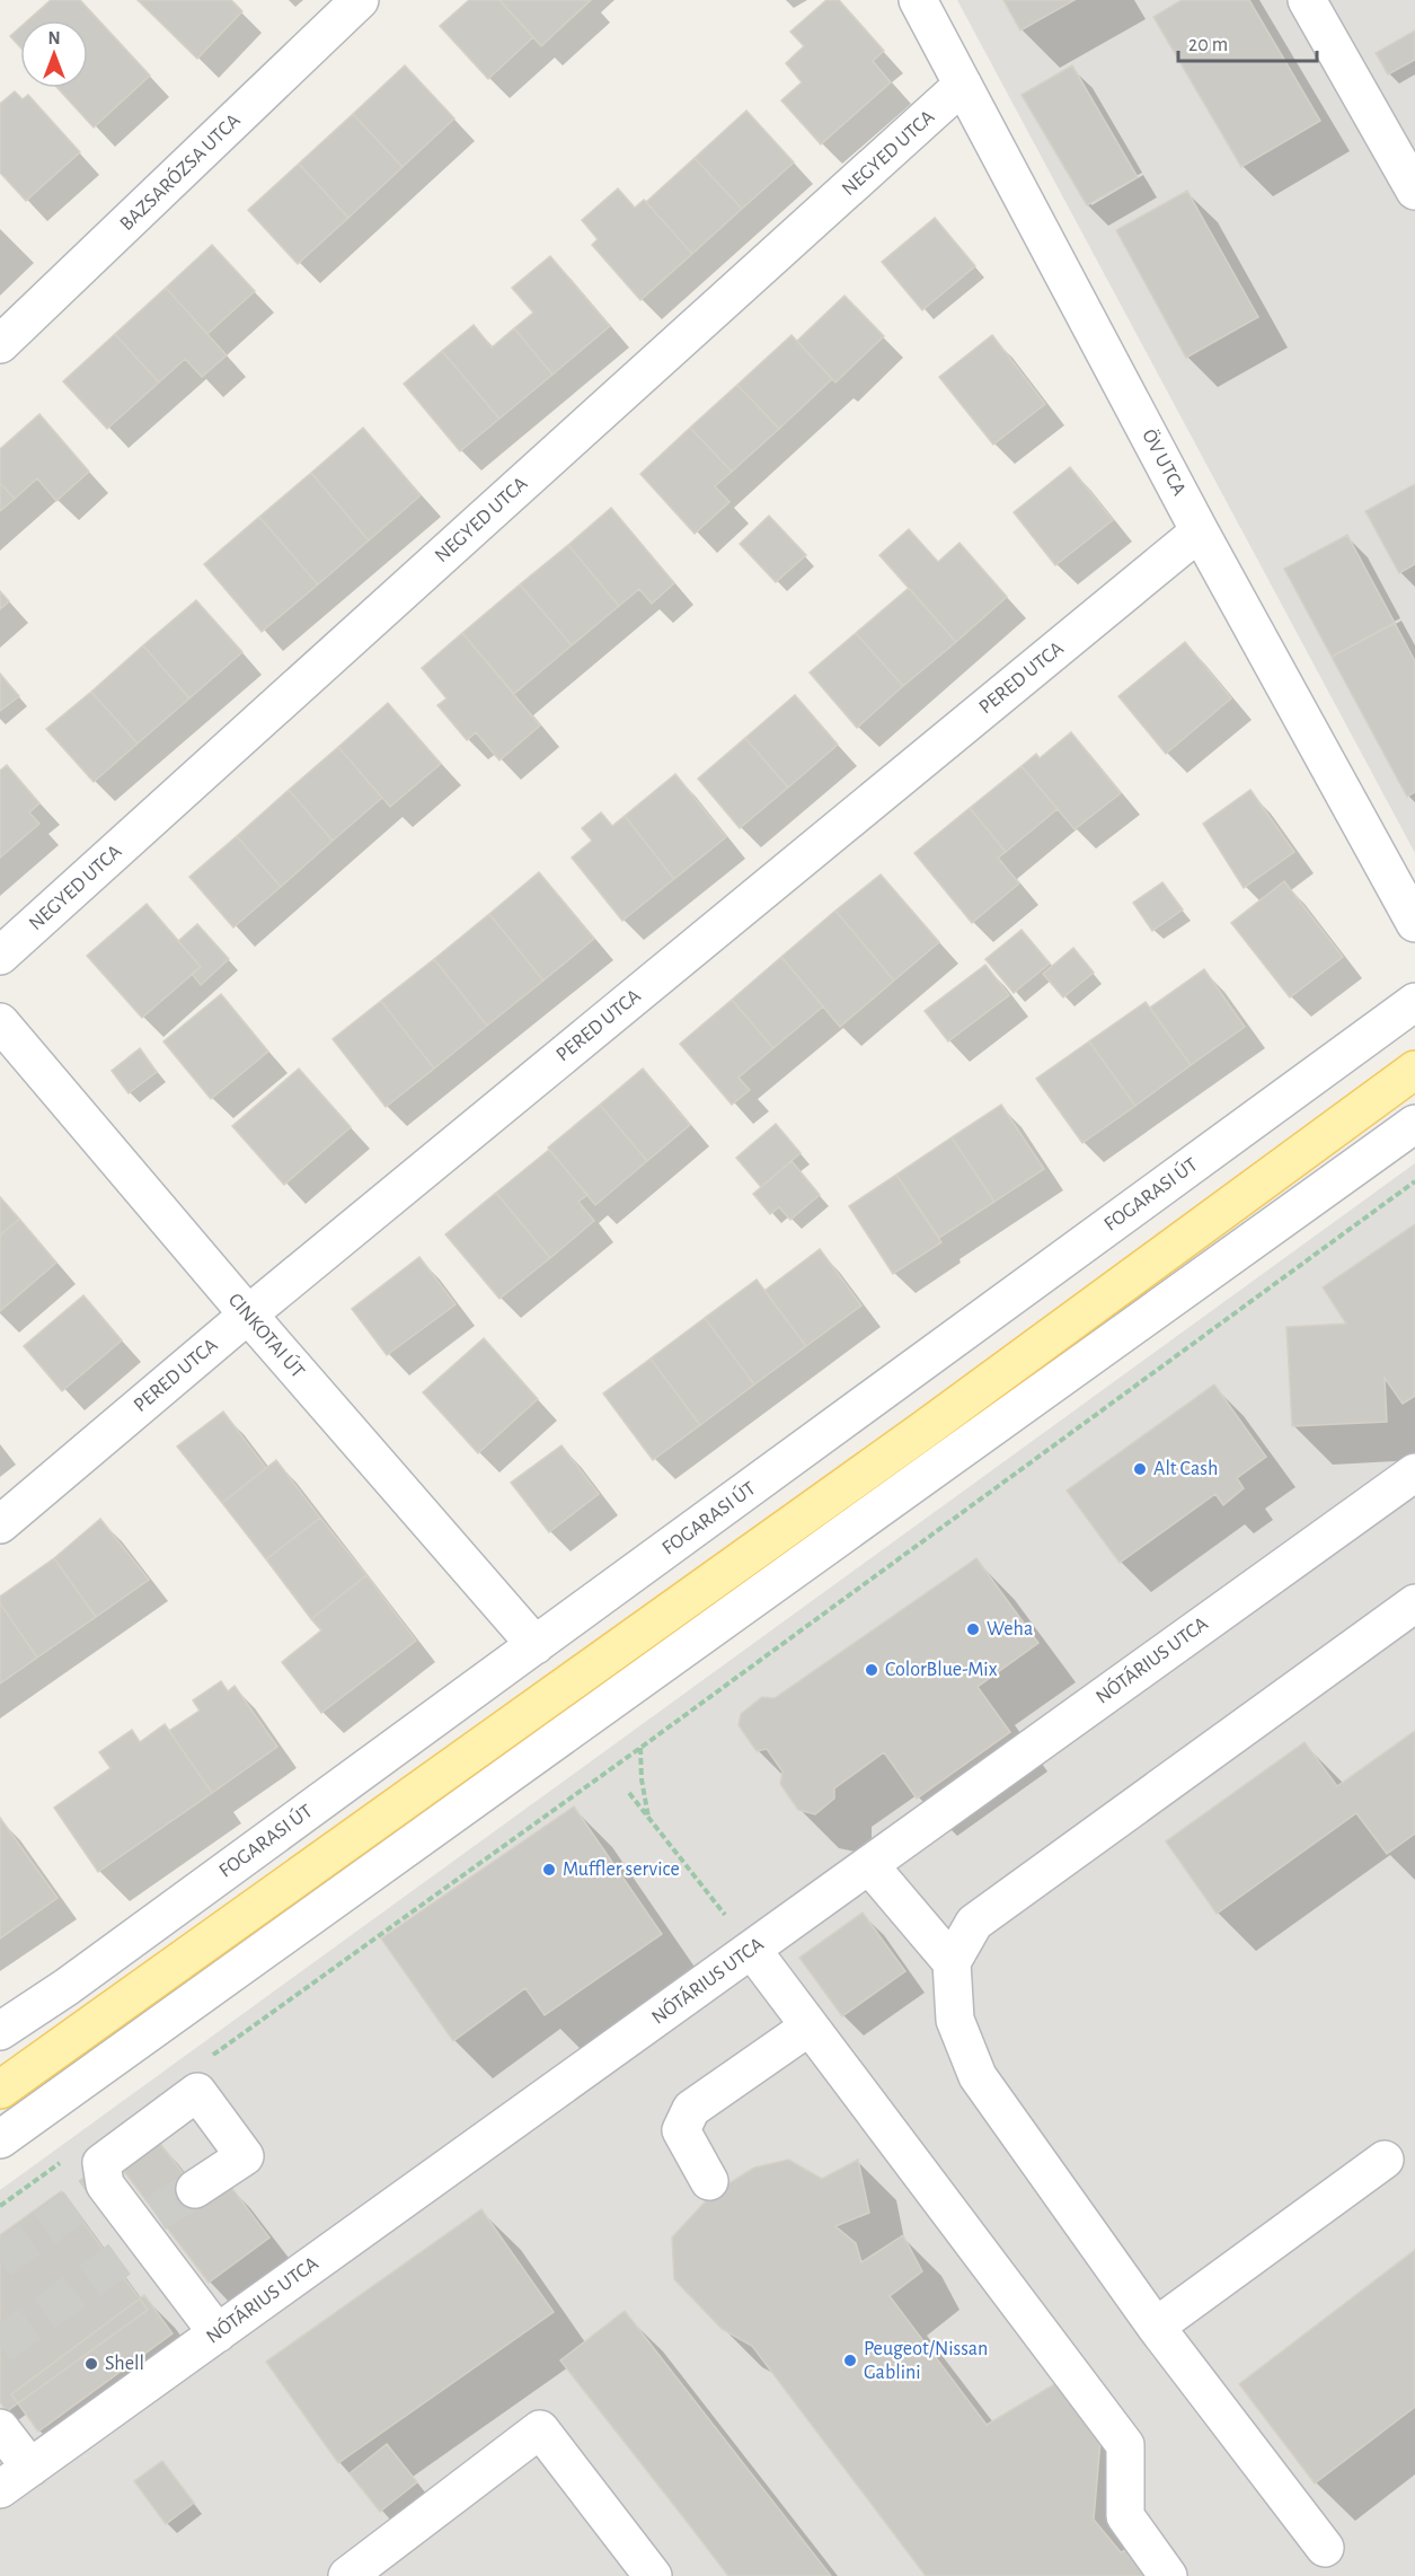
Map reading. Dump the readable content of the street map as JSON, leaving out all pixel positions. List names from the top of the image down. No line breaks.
{"streets":{"street":["NEGYED UTCA","BAZSARÓZSA UTCA","ÖV UTCA","PERED UTCA","FOGARASI ÚT","CINKOTAI ÚT","NÓTÁRIUS UTCA"]},"crossings":[["NEGYED UTCA","ÖV UTCA"],["ÖV UTCA","PERED UTCA"],["PERED UTCA","CINKOTAI ÚT"],["FOGARASI ÚT","CINKOTAI ÚT"]],"places":["Alt Cash","Weha","ColorBlue-Mix","Muffler service","Peugeot/Nissan Gablini","Shell"],"scale_bar":"20 m","north":"top"}
